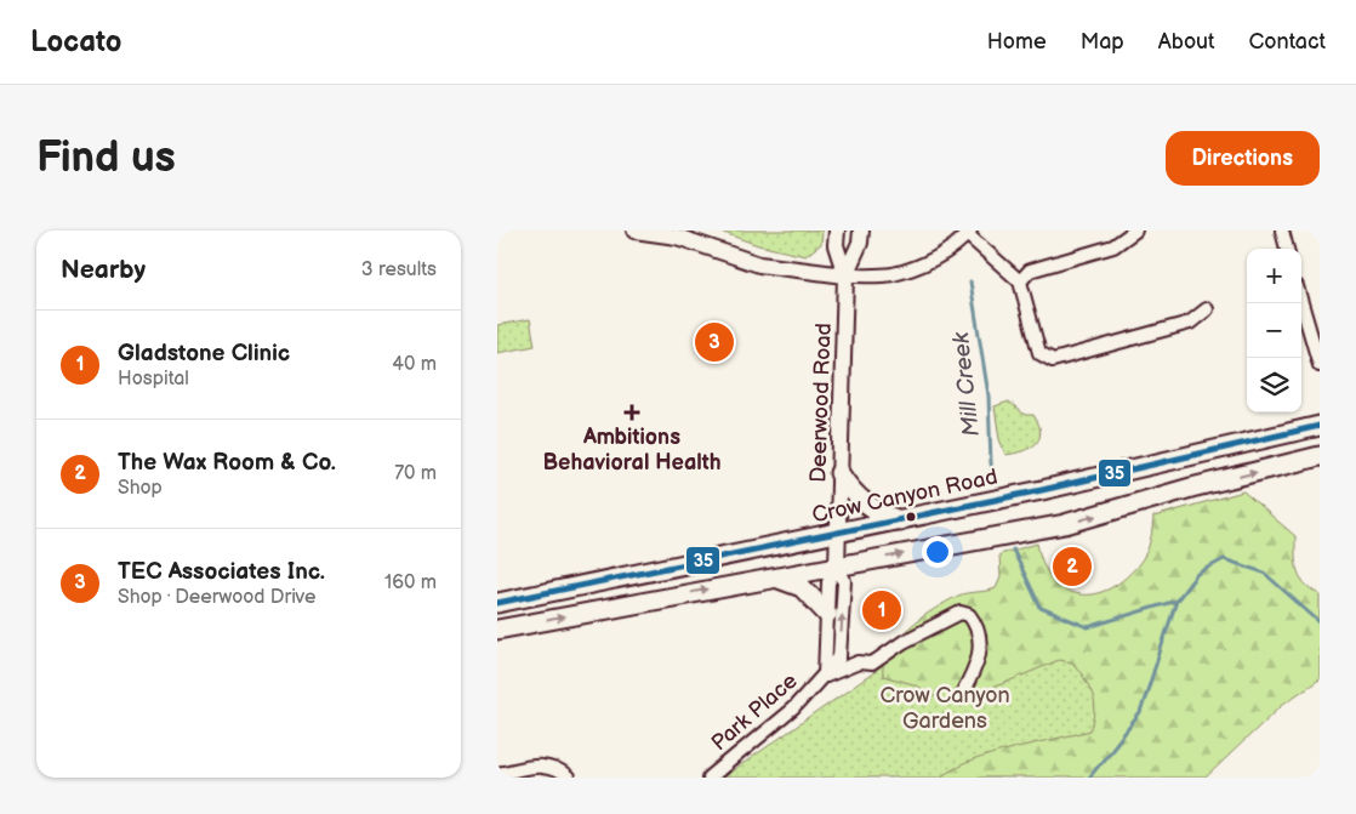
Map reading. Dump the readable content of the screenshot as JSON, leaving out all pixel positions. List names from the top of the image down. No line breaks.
{"streets":{"main road":["Crow Canyon Road"],"street":["Deerwood Road","Park Place"]},"crossings":[["Deerwood Road","Crow Canyon Road"],["Deerwood Road","Park Place"]],"water":["Mill Creek"],"parks":["Crow Canyon Gardens"],"places":{"health":["Ambitions Behavioral Health"]},"lines":["transit line 35"],"page":{"header":"Locato","nav":["Home","Map","About","Contact"],"buttons":"Directions","title":"Find us","heading":["Nearby","3 results"],"map_buttons":["+","−"],"list":[{"mark":"1","name":"Gladstone Clinic","note":"Hospital","value":"40 m"},{"mark":"2","name":"The Wax Room & Co.","note":"Shop","value":"70 m"},{"mark":"3","name":"TEC Associates Inc.","note":"Shop · Deerwood Drive","value":"160 m"}],"pins":["3","2","1"]}}
